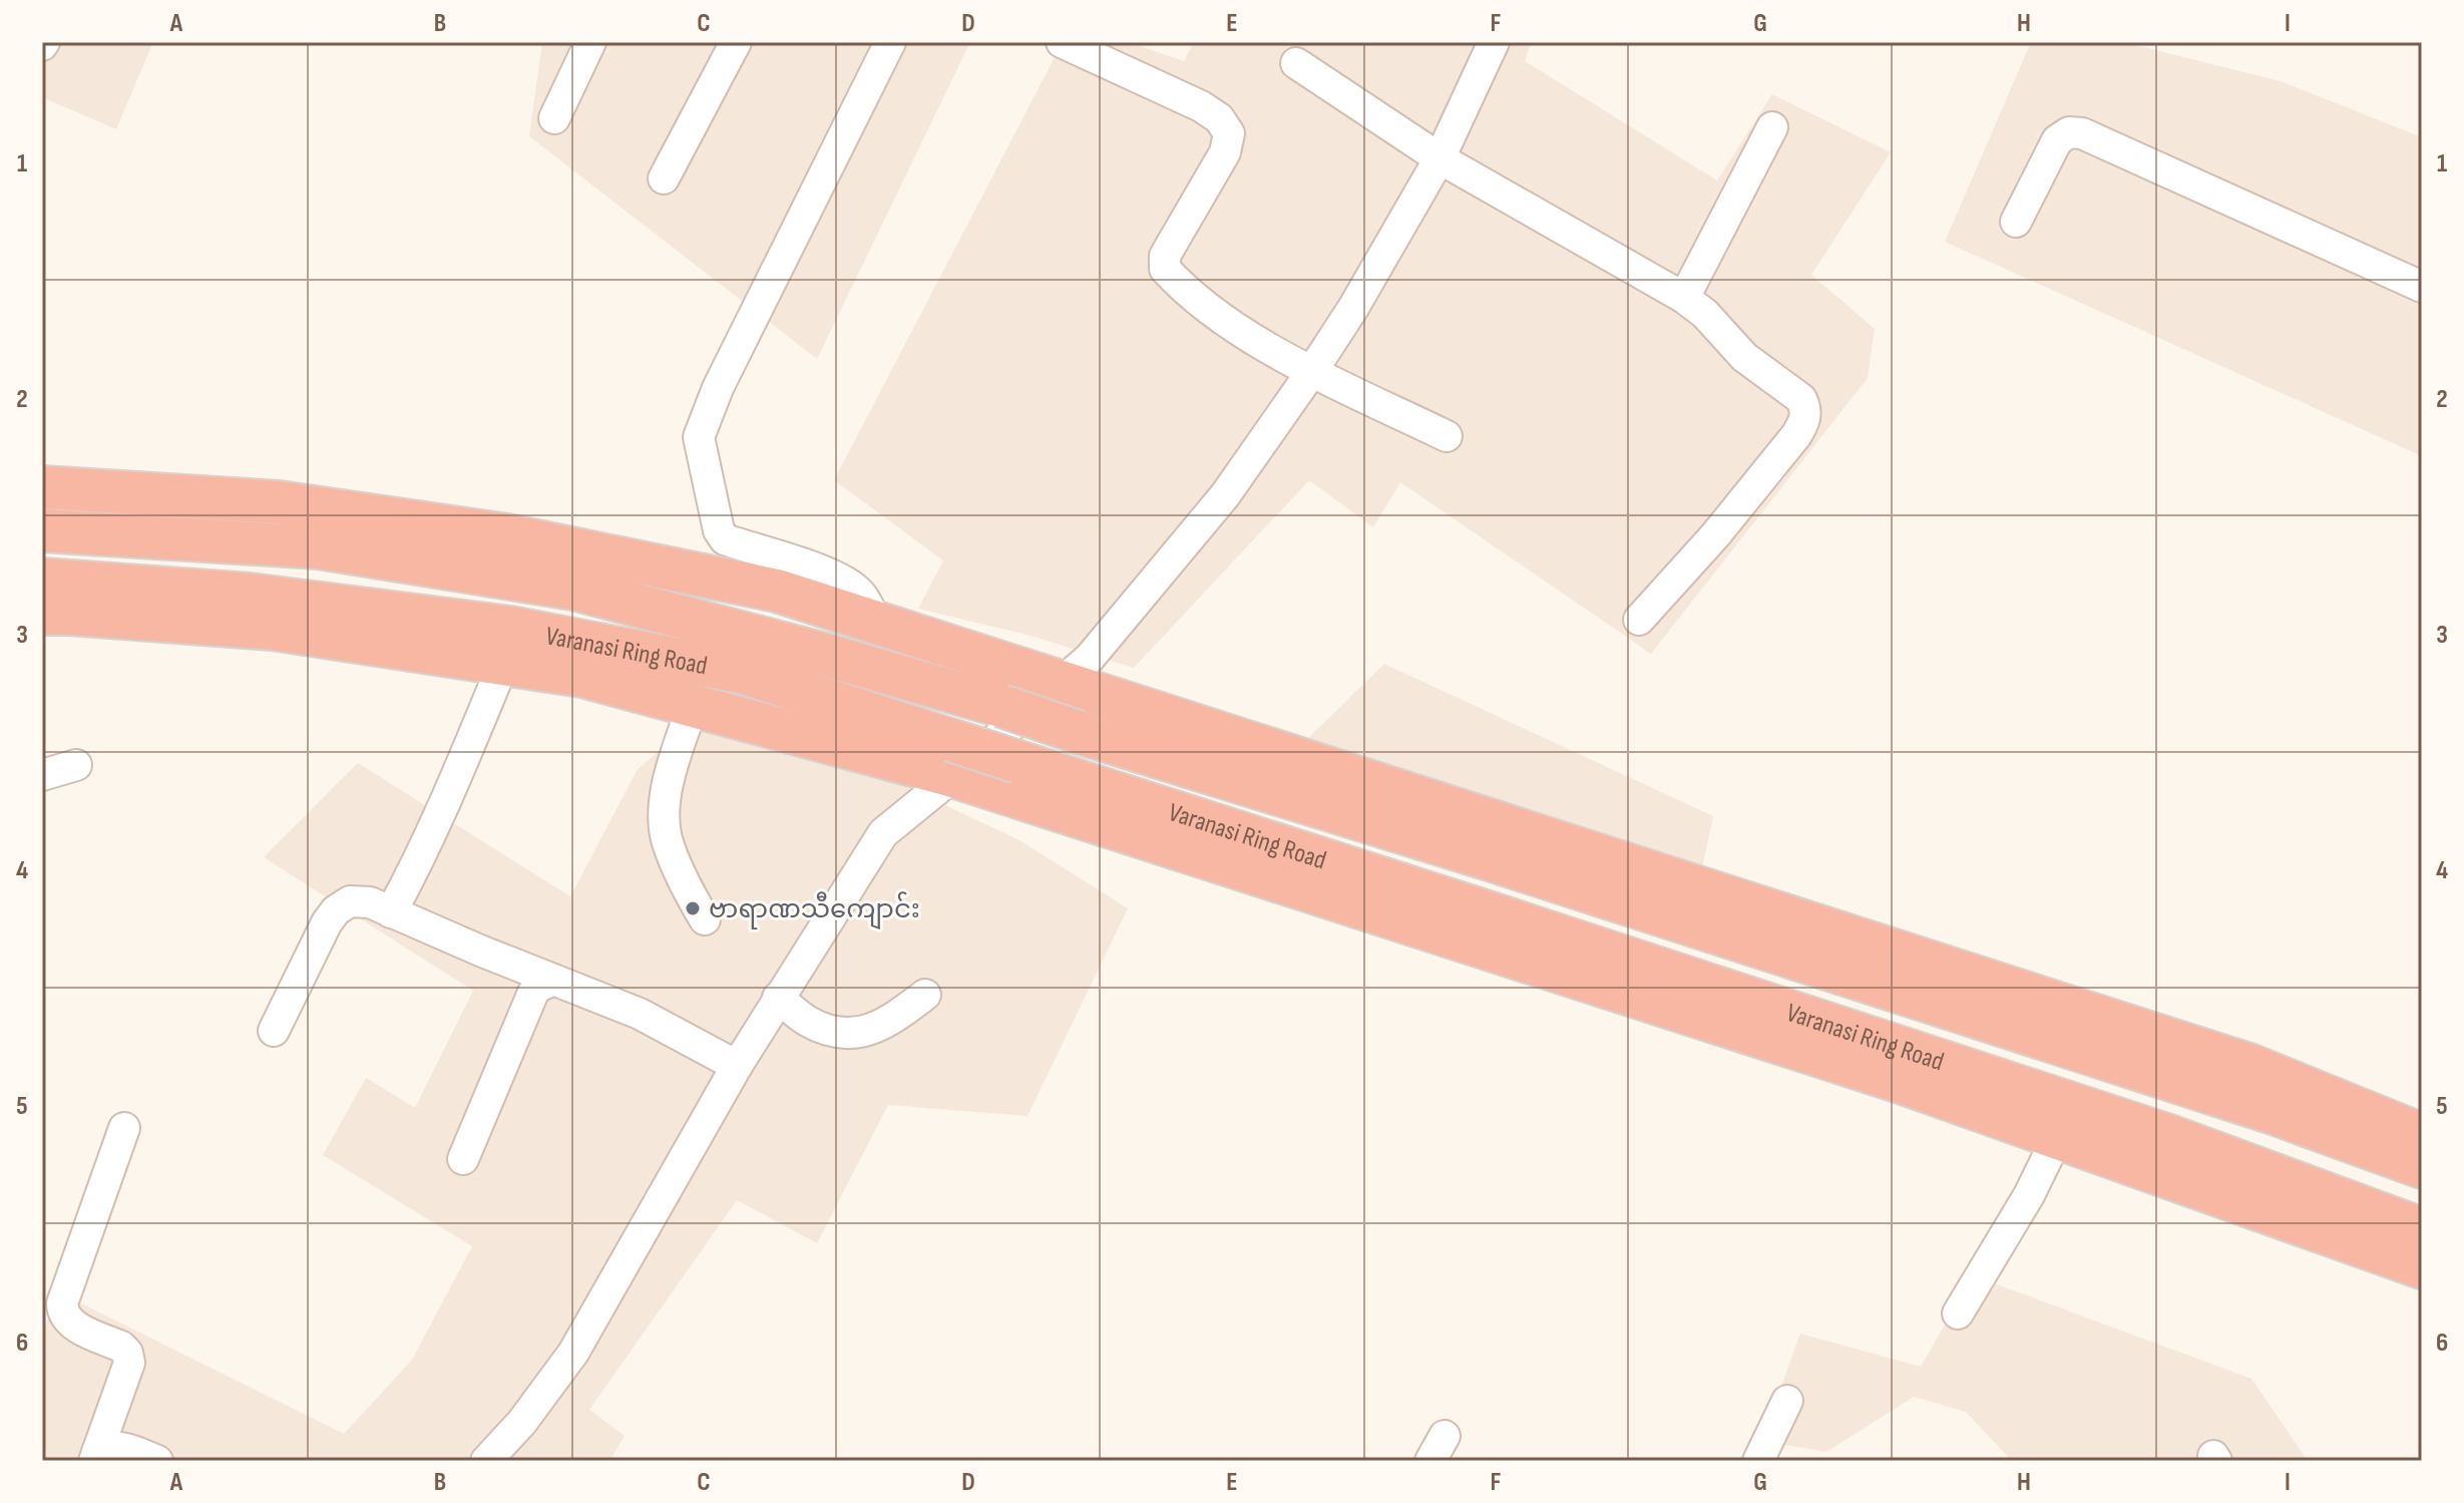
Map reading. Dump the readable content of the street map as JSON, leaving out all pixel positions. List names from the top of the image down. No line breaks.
{"streets":{"highway":["Varanasi Ring Road"]},"places":["ဗာရာဏသီကျောင်း"],"grid":{"columns":["A","B","C","D","E","F","G","H","I"],"rows":["1","2","3","4","5","6"]}}
